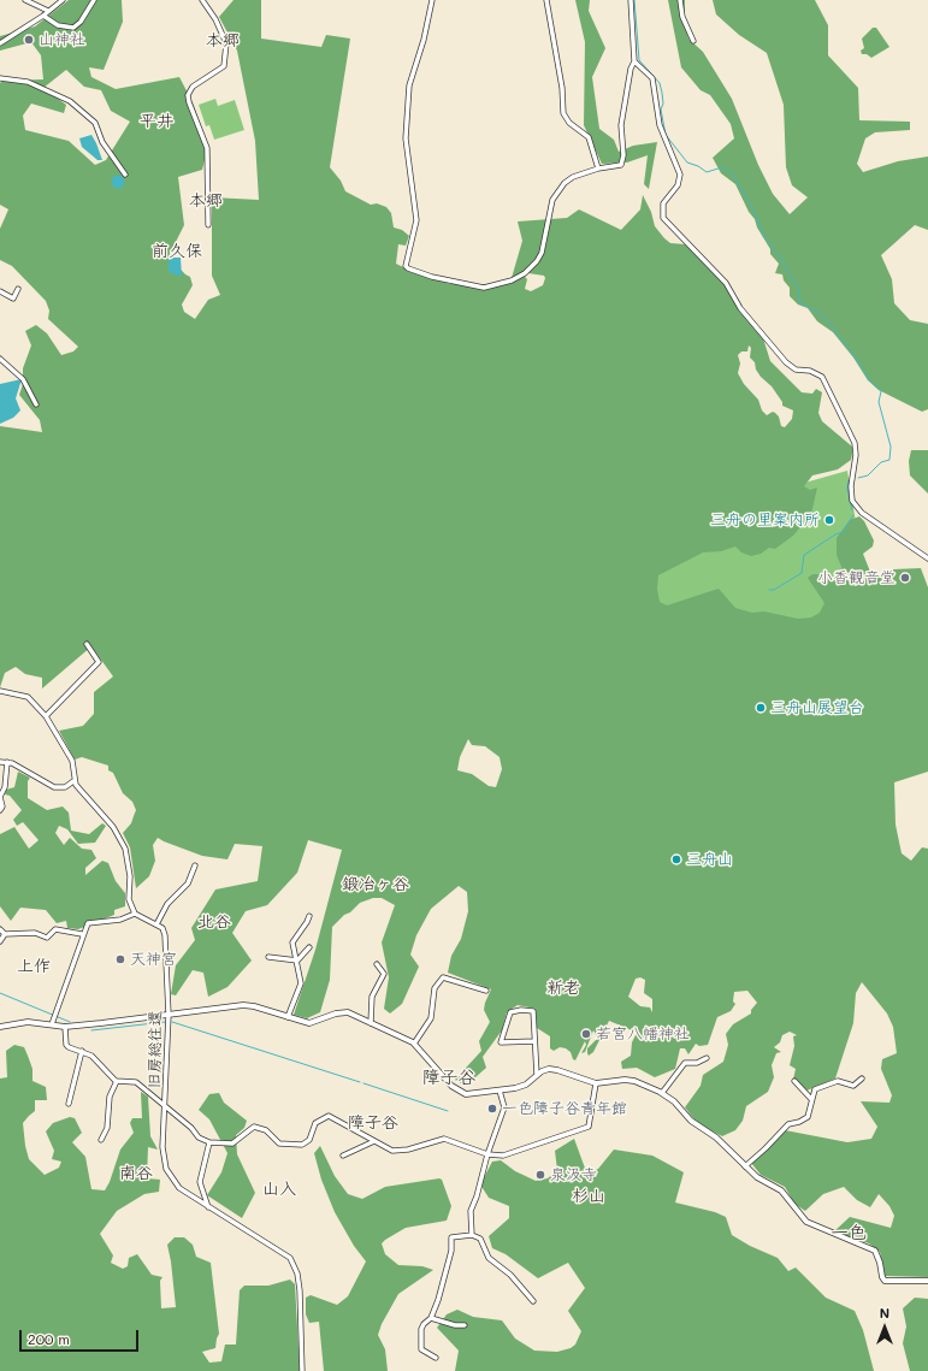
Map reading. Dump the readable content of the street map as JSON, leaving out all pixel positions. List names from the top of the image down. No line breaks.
{"streets":{"street":["旧房総往還"]},"districts":["本郷","平井","本郷","前久保","鍛冶ヶ谷","北谷","上作","新老","障子谷","障子谷","南谷","山入","杉山","一色"],"places":["山神社","三舟の里案内所","小香観音堂","三舟山展望台","三舟山","天神宮","若宮八幡神社","一色障子谷青年館","泉汲寺"],"scale_bar":"200 m","north":"top"}
